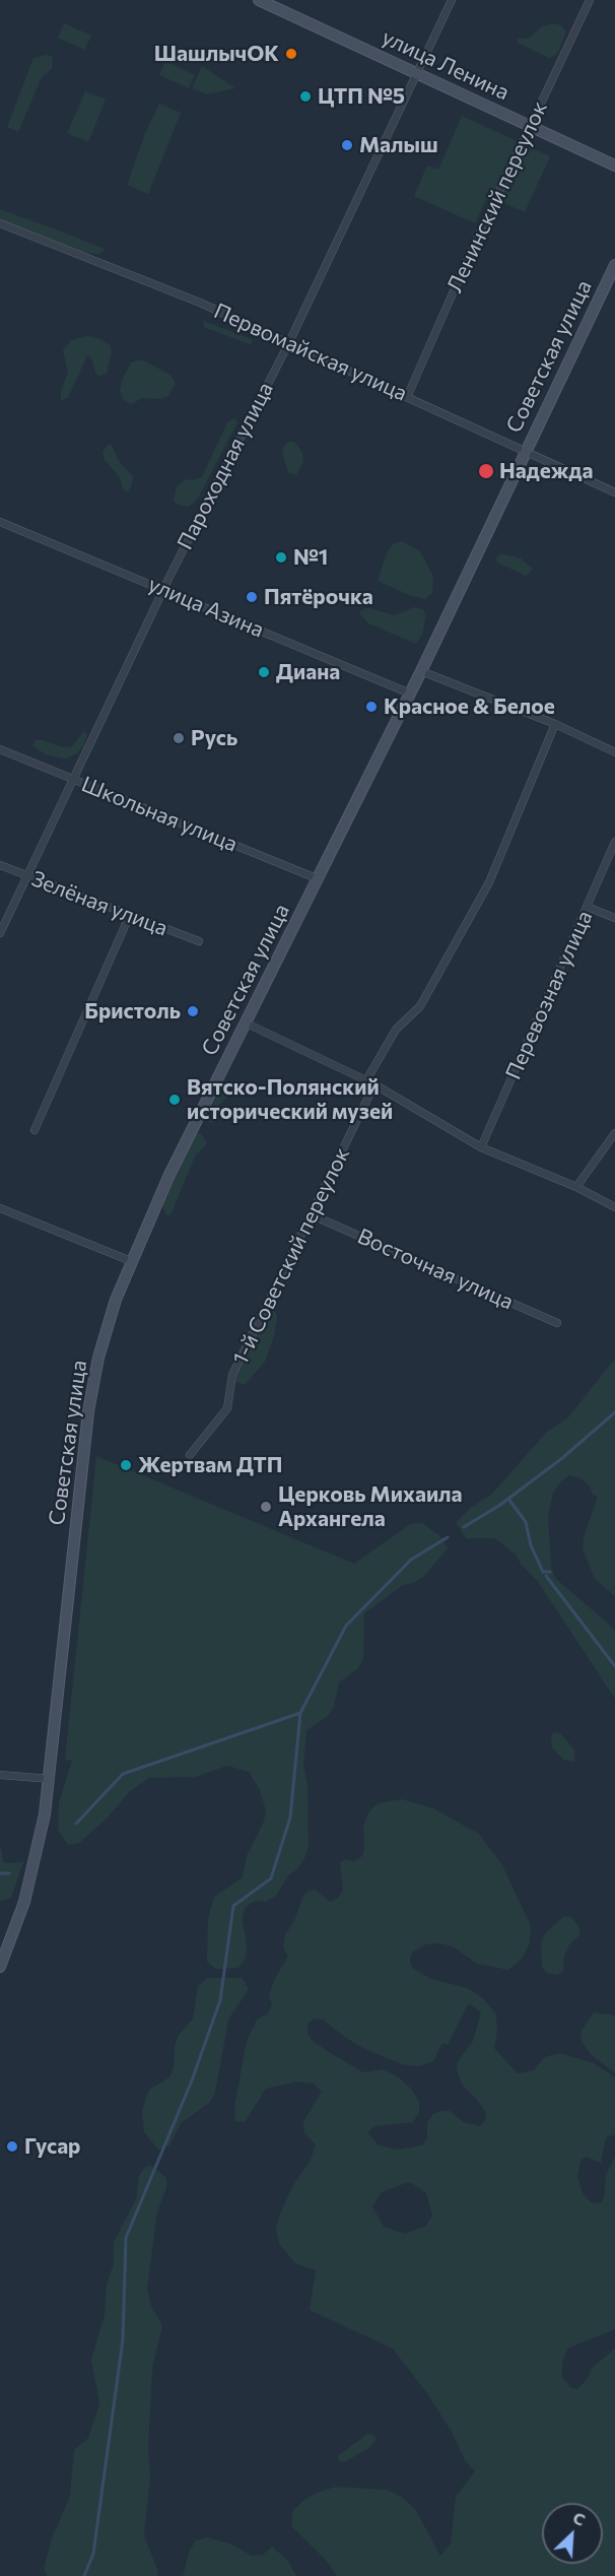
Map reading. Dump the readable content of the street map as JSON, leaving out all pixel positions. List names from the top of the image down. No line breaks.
{"streets":{"street":["улица Ленина","Ленинский переулок","Первомайская улица","Советская улица","Пароходная улица","улица Азина","Школьная улица","Зелёная улица","Перевозная улица","1-й Советский переулок","Восточная улица"]},"crossings":[["улица Ленина","Ленинский переулок"],["улица Ленина","Пароходная улица"],["Ленинский переулок","Первомайская улица"],["Первомайская улица","Советская улица"],["Первомайская улица","Пароходная улица"],["Советская улица","улица Азина"],["Советская улица","Школьная улица"],["Пароходная улица","улица Азина"],["Пароходная улица","Школьная улица"],["Пароходная улица","Зелёная улица"],["1-й Советский переулок","Восточная улица"]],"places":["ШашлычОК","ЦТП №5","Малыш","Надежда","№1","Пятёрочка","Диана","Красное & Белое","Русь","Бристоль","Вятско-Полянский исторический музей","Жертвам ДТП","Церковь Михаила Архангела","Гусар"],"north":"top right"}
